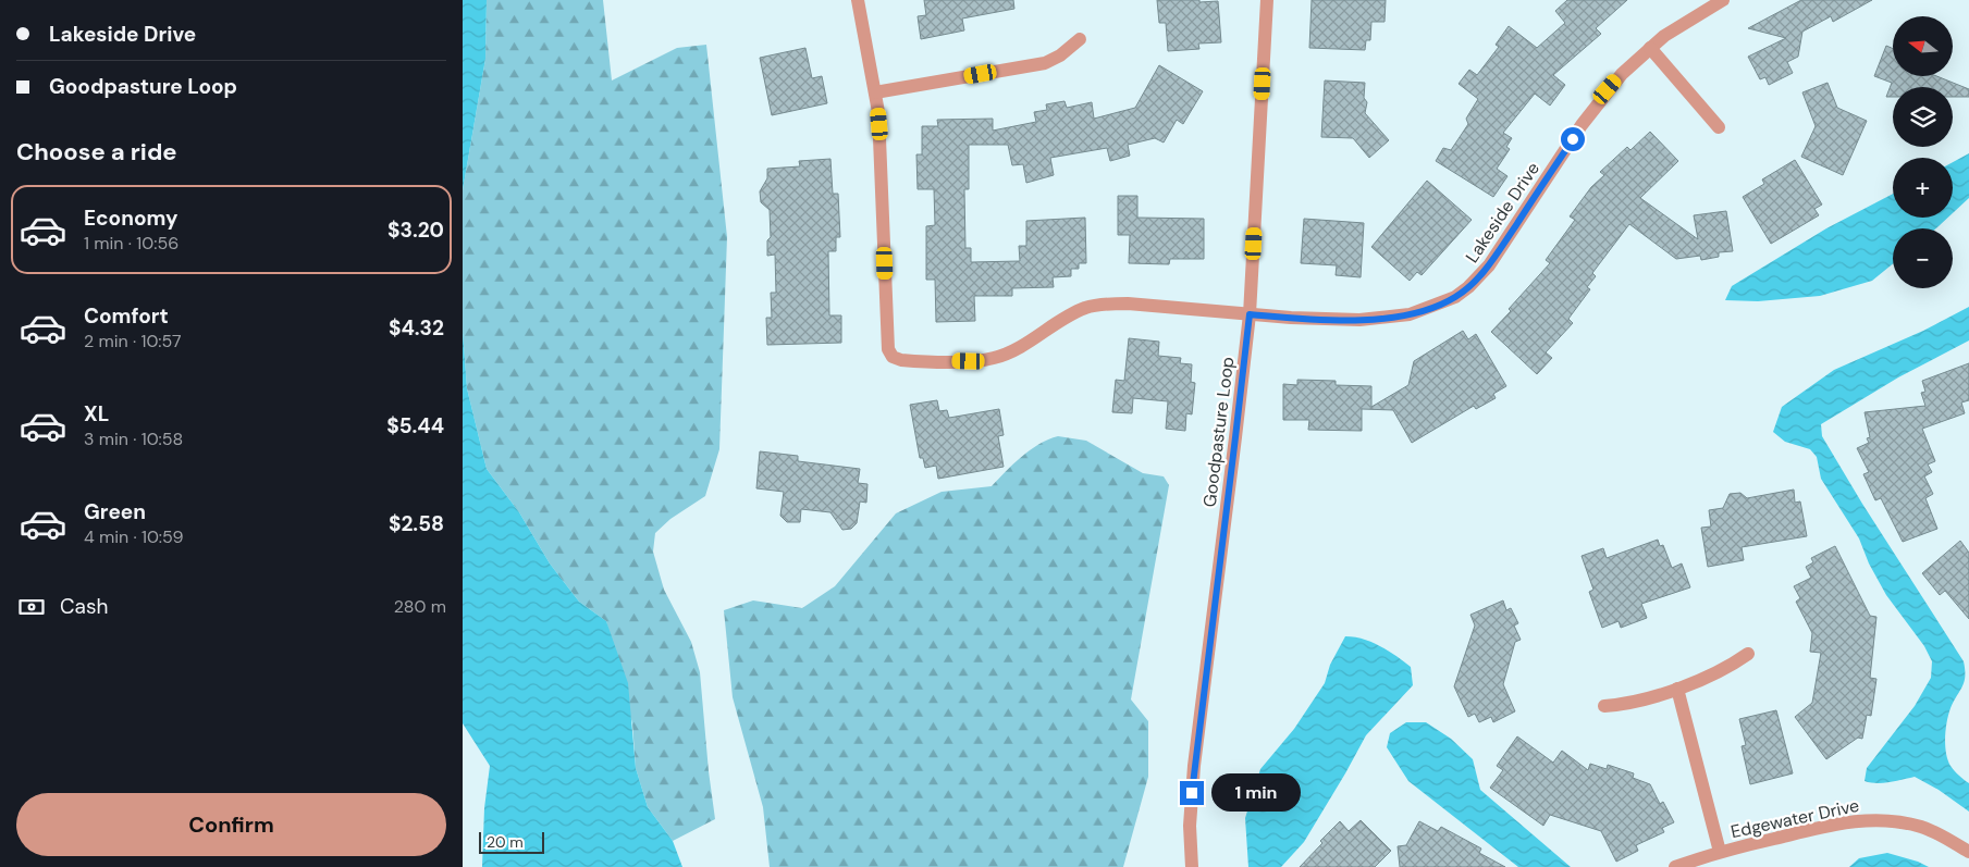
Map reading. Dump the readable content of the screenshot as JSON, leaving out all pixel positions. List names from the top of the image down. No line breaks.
{"streets":{"street":["Lakeside Drive","Goodpasture Loop","Edgewater Drive"]},"crossings":[["Lakeside Drive","Goodpasture Loop"]],"scale_bar":"20 m","north":"left","page":{"banner":["Lakeside Drive","Goodpasture Loop"],"map_buttons":["+","−"],"heading":"Choose a ride","list":[{"name":"Economy","note":"1 min · 10:56","value":"$3.20"},{"name":"Comfort","note":"2 min · 10:57","value":"$4.32"},{"name":"XL","note":"3 min · 10:58","value":"$5.44"},{"name":"Green","note":"4 min · 10:59","value":"$2.58"}],"pay":["Cash","280 m"],"bubble":"1 min","buttons":"Confirm","scale":"20 m"}}
